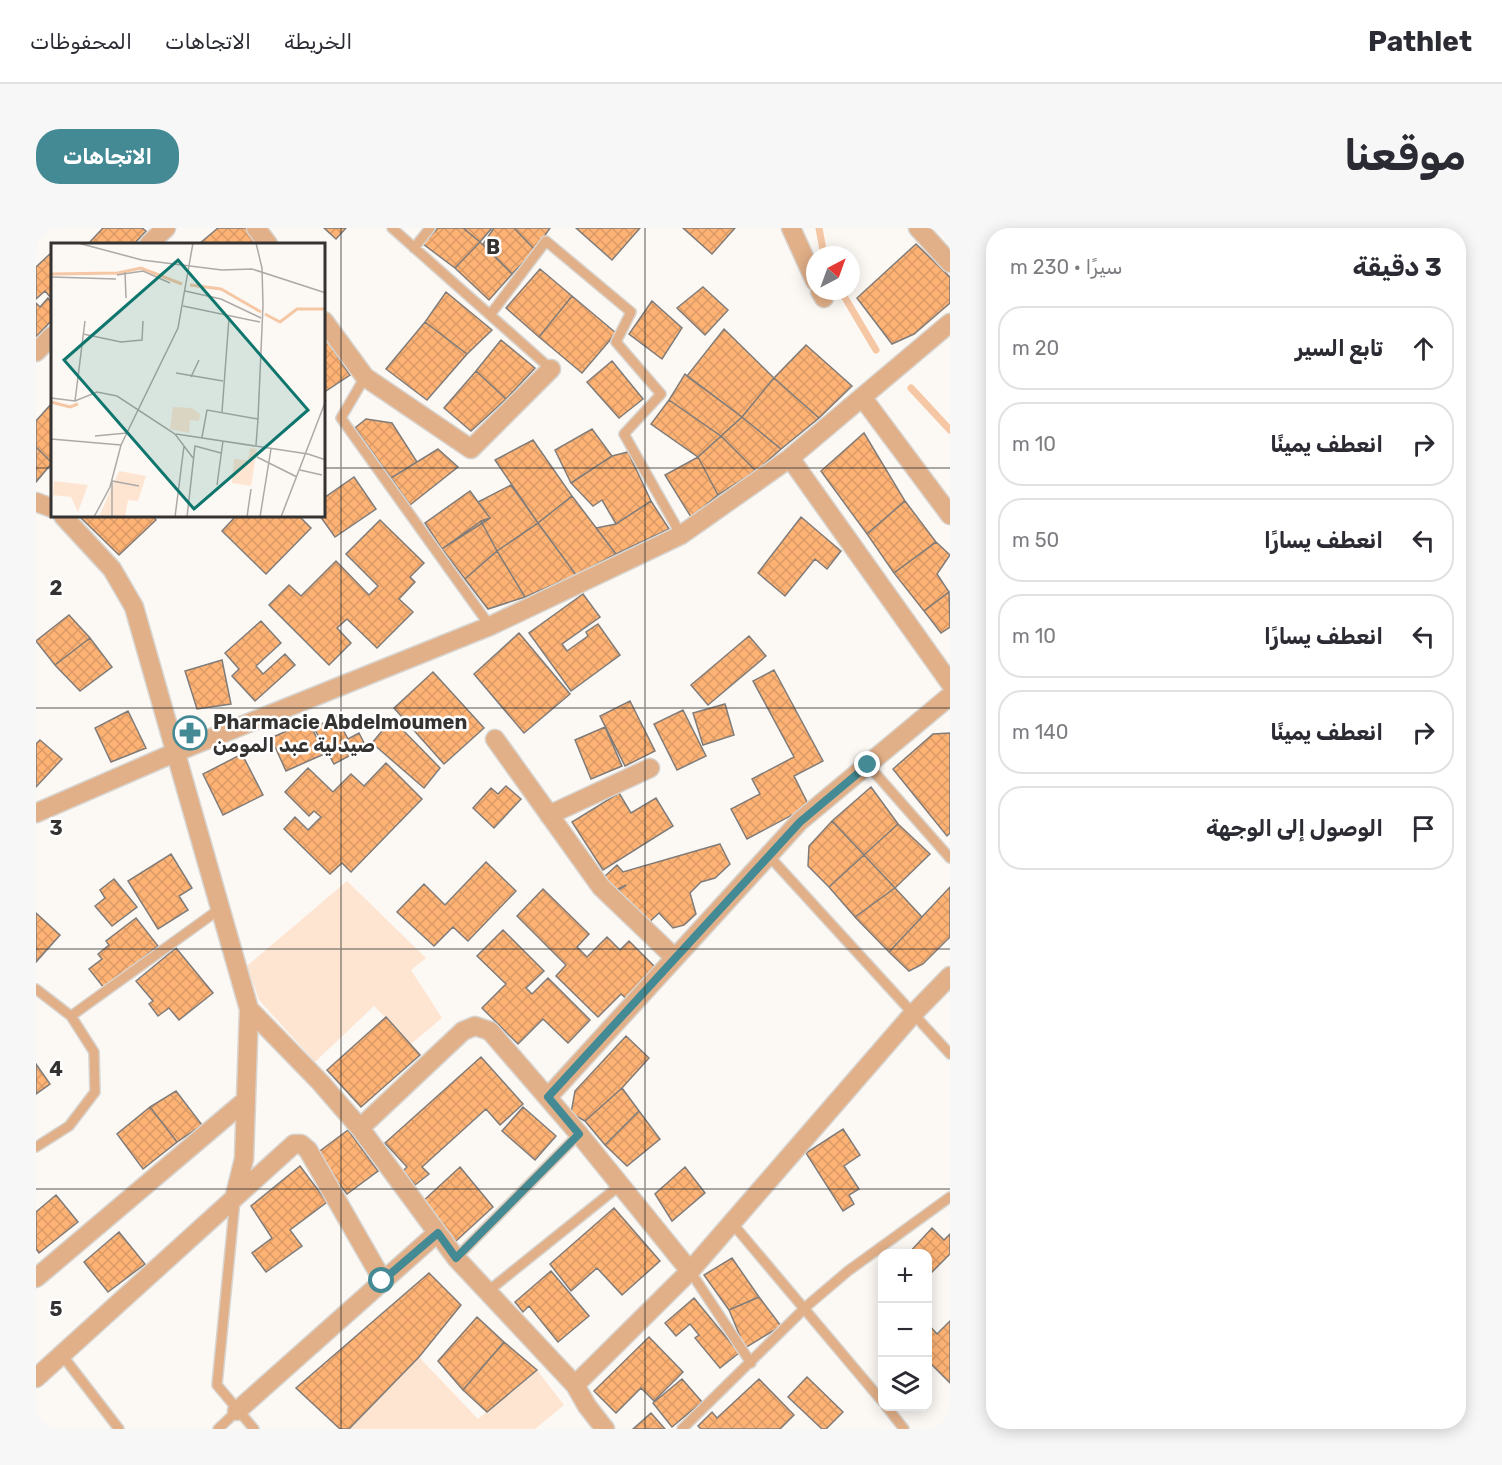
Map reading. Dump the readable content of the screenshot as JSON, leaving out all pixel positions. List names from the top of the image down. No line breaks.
{"places":{"pharmacy":["Pharmacie Abdelmoumen صيدلية عبد المومن"]},"north":"top right","page":{"header":"Pathlet","nav":["الخريطة","الاتجاهات","المحفوظات"],"buttons":"الاتجاهات","title":"موقعنا","heading":["3 دقيقة","سيرًا · 230 m"],"list":[["تابع السير","20 m"],["انعطف يمينًا","10 m"],["انعطف يسارًا","50 m"],["انعطف يسارًا","10 m"],["انعطف يمينًا","140 m"],"الوصول إلى الوجهة"],"map_buttons":["+","−"]},"grid":{"columns":["B"],"rows":["2","3","4","5"]}}
